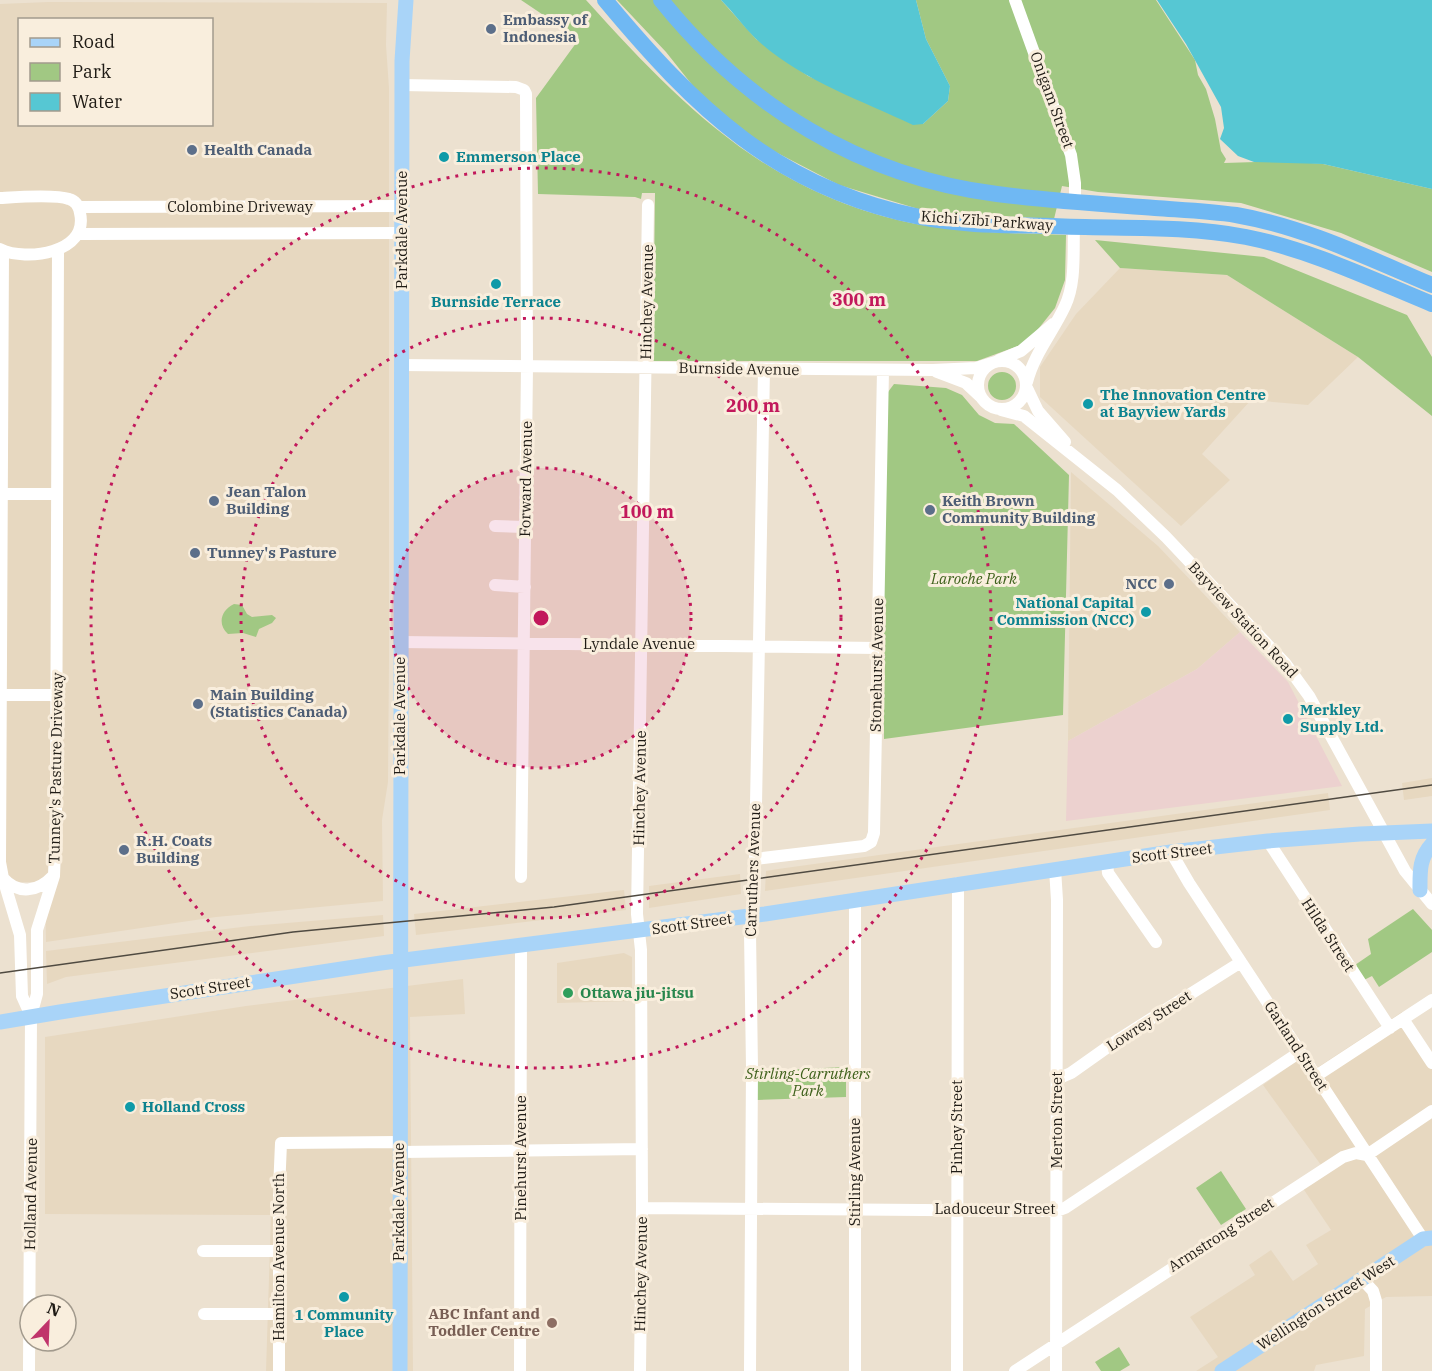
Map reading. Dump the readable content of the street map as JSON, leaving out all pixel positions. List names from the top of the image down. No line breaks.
{"streets":{"highway":["Kichi Zībī Parkway"],"main road":["Parkdale Avenue","Scott Street","Wellington Street West"],"street":["Onigam Street","Colombine Driveway","Hinchey Avenue","Burnside Avenue","Forward Avenue","Bayview Station Road","Lyndale Avenue","Stonehurst Avenue","Tunney's Pasture Driveway","Carruthers Avenue","Hilda Street","Lowrey Street","Garland Street","Merton Street","Pinhey Street","Pinehurst Avenue","Stirling Avenue","Holland Avenue","Ladouceur Street","Armstrong Street","Hamilton Avenue North"]},"crossings":[["Onigam Street","Kichi Zībī Parkway"],["Colombine Driveway","Parkdale Avenue"],["Parkdale Avenue","Burnside Avenue"],["Parkdale Avenue","Forward Avenue"],["Parkdale Avenue","Lyndale Avenue"],["Parkdale Avenue","Scott Street"],["Parkdale Avenue","Hamilton Avenue North"],["Hinchey Avenue","Burnside Avenue"],["Hinchey Avenue","Lyndale Avenue"],["Hinchey Avenue","Scott Street"],["Hinchey Avenue","Ladouceur Street"],["Burnside Avenue","Forward Avenue"],["Burnside Avenue","Bayview Station Road"],["Burnside Avenue","Stonehurst Avenue"],["Burnside Avenue","Carruthers Avenue"],["Forward Avenue","Lyndale Avenue"],["Bayview Station Road","Scott Street"],["Lyndale Avenue","Stonehurst Avenue"],["Lyndale Avenue","Carruthers Avenue"],["Stonehurst Avenue","Carruthers Avenue"],["Tunney's Pasture Driveway","Scott Street"],["Tunney's Pasture Driveway","Holland Avenue"],["Scott Street","Carruthers Avenue"],["Scott Street","Hilda Street"],["Scott Street","Garland Street"],["Scott Street","Merton Street"],["Scott Street","Pinhey Street"],["Scott Street","Pinehurst Avenue"],["Scott Street","Stirling Avenue"],["Scott Street","Holland Avenue"],["Carruthers Avenue","Ladouceur Street"],["Lowrey Street","Garland Street"],["Lowrey Street","Merton Street"],["Garland Street","Ladouceur Street"],["Garland Street","Armstrong Street"],["Garland Street","Wellington Street West"],["Merton Street","Ladouceur Street"],["Merton Street","Armstrong Street"],["Pinhey Street","Ladouceur Street"],["Stirling Avenue","Ladouceur Street"]],"parks":["Laroche Park","Stirling-Carruthers Park"],"places":["Embassy of Indonesia","Health Canada","Emmerson Place","Burnside Terrace","The Innovation Centre at Bayview Yards","Jean Talon Building","Keith Brown Community Building","Tunney's Pasture","NCC","National Capital Commission (NCC)","Main Building (Statistics Canada)","Merkley Supply Ltd.","R.H. Coats Building","Ottawa jiu-jitsu","Holland Cross","1 Community Place","ABC Infant and Toddler Centre"],"legend":["Road","Park","Water"],"north":"top right","rings":["300 m","200 m","100 m"]}
